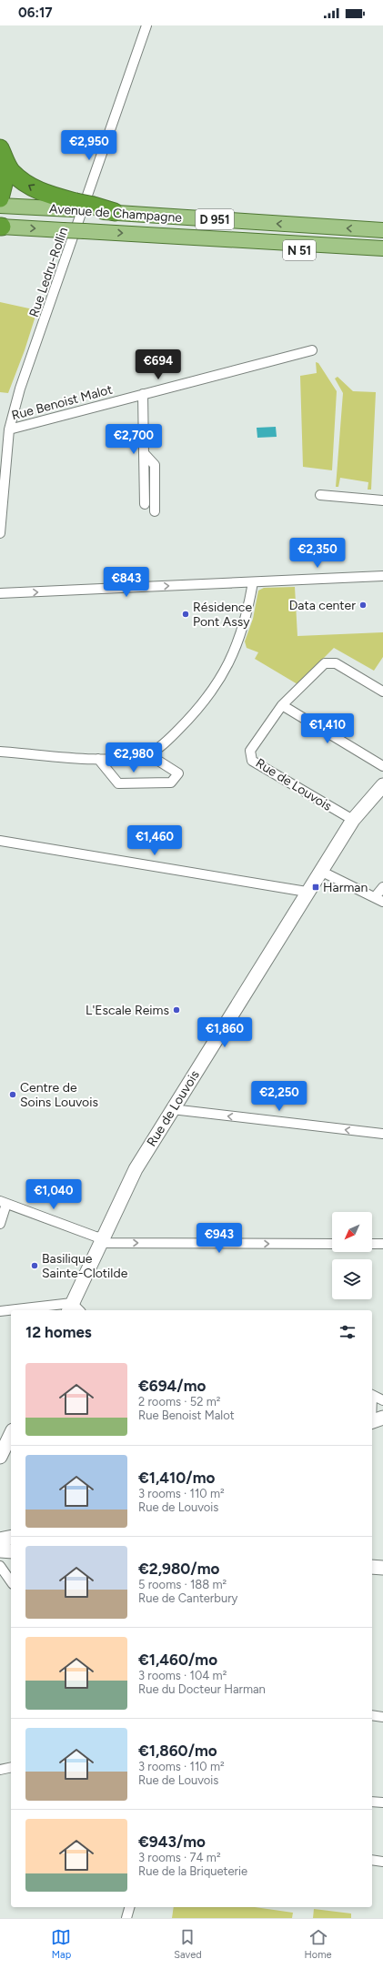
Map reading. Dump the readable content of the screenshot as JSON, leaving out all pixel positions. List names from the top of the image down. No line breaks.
{"streets":{"main road":["Avenue de Champagne","D 951","N 51"],"street":["Rue Ledru-Rollin","Rue Benoist Malot","Rue de Louvois"]},"crossings":[["Avenue de Champagne","N 51"],["Rue Ledru-Rollin","Rue Benoist Malot"]],"places":{"other":["Data center","Résidence Pont Assy","L'Escale Reims","Centre de Soins Louvois","Basilique Sainte-Clotilde"],"transit":["Harman"]},"north":"bottom left","page":{"status":"06:17","price":["€2,950","€694","€2,700","€2,350","€843","€1,410","€2,980","€1,460","€1,860","€2,250","€1,040","€943"],"heading":"12 homes","list":[{"name":"€694/mo","note":"2 rooms · 52 m² · Rue Benoist Malot"},{"name":"€1,410/mo","note":"3 rooms · 110 m² · Rue de Louvois"},{"name":"€2,980/mo","note":"5 rooms · 188 m² · Rue de Canterbury"},{"name":"€1,460/mo","note":"3 rooms · 104 m² · Rue du Docteur Harman"},{"name":"€1,860/mo","note":"3 rooms · 110 m² · Rue de Louvois"},{"name":"€943/mo","note":"3 rooms · 74 m² · Rue de la Briqueterie"}],"tabs":["Map","Saved","Home"]}}
